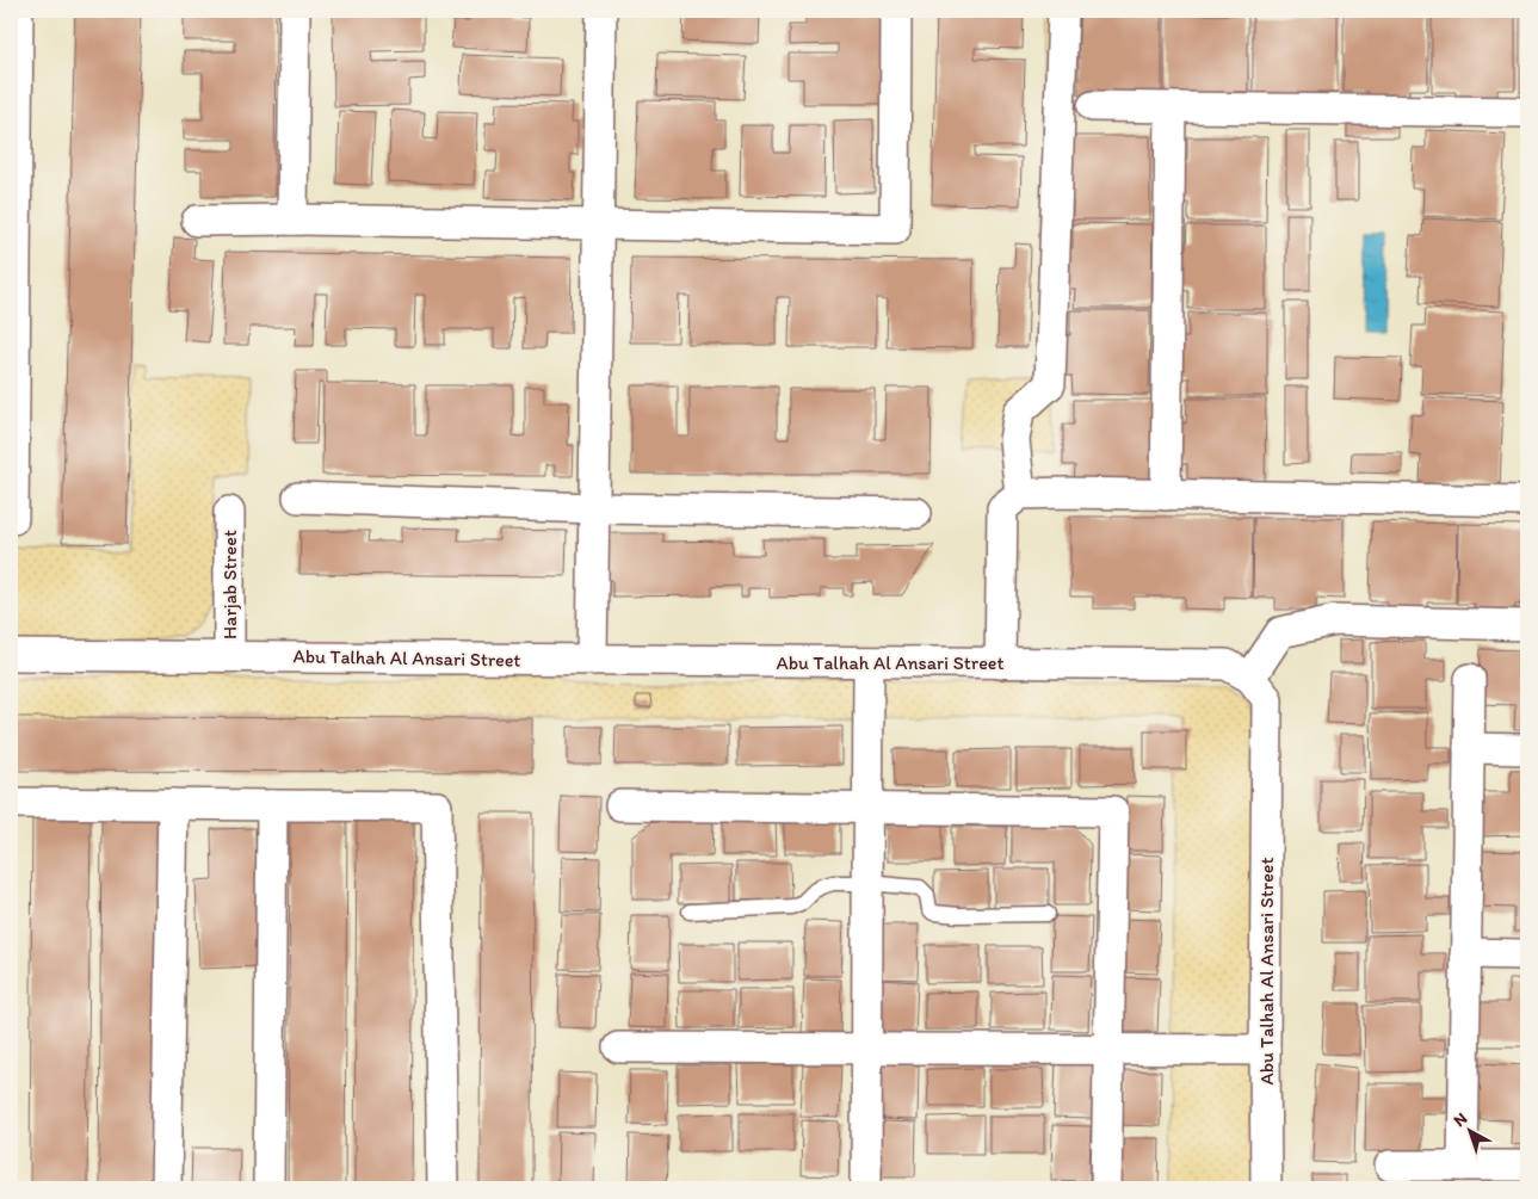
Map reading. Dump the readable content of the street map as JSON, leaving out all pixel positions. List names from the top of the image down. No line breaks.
{"streets":{"street":["Harjab Street","Abu Talhah Al Ansari Street"]},"crossings":[["Harjab Street","Abu Talhah Al Ansari Street"]],"north":"top left"}
